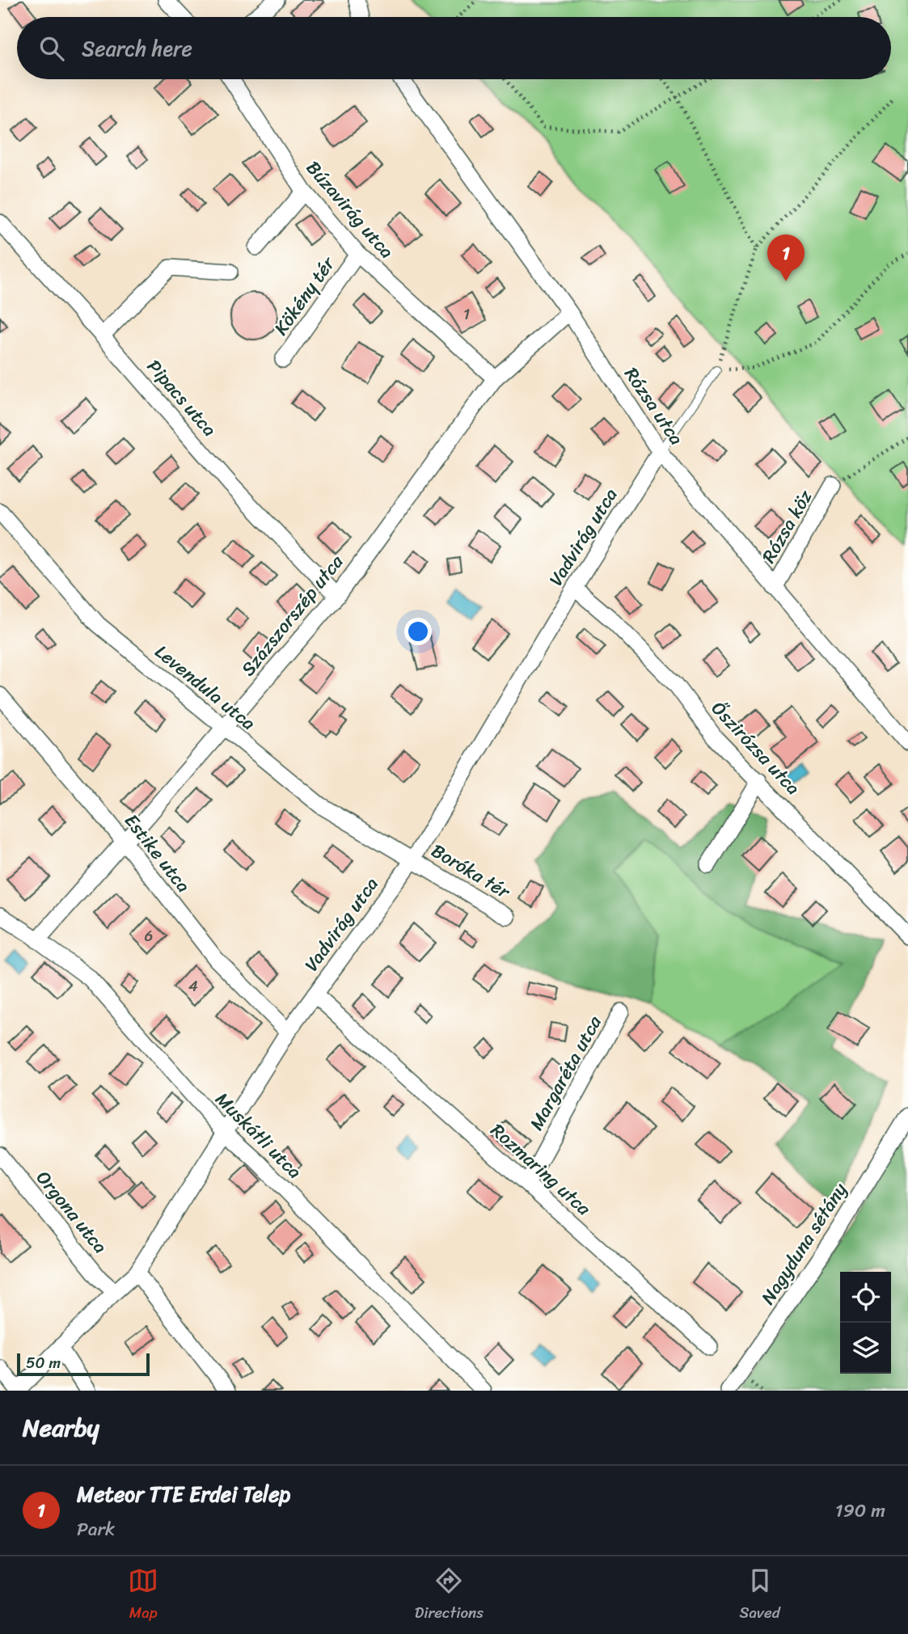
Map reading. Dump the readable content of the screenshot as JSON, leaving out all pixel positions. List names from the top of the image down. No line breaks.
{"streets":{"street":["Búzavirág utca","Kökény tér","Pipacs utca","Rózsa utca","Rózsa köz","Vadvirág utca","Százszorszép utca","Levendula utca","Őszirózsa utca","Estike utca","Boróka tér","Margaréta utca","Muskátli utca","Rozmaring utca","Orgona utca","Nagyduna sétány"]},"crossings":[["Búzavirág utca","Kökény tér"],["Búzavirág utca","Százszorszép utca"],["Pipacs utca","Százszorszép utca"],["Rózsa utca","Rózsa köz"],["Rózsa utca","Vadvirág utca"],["Rózsa utca","Százszorszép utca"],["Vadvirág utca","Levendula utca"],["Vadvirág utca","Őszirózsa utca"],["Vadvirág utca","Estike utca"],["Vadvirág utca","Boróka tér"],["Vadvirág utca","Muskátli utca"],["Vadvirág utca","Rozmaring utca"],["Vadvirág utca","Orgona utca"],["Százszorszép utca","Levendula utca"],["Százszorszép utca","Estike utca"],["Százszorszép utca","Muskátli utca"],["Levendula utca","Boróka tér"],["Margaréta utca","Rozmaring utca"]],"house_numbers":["1","6","4"],"scale_bar":"50 m","page":{"search":"Search here","pins":"1","scale":"50 m","heading":"Nearby","list":[{"mark":"1","name":"Meteor TTE Erdei Telep","note":"Park","value":"190 m"}],"nav":["Map","Directions","Saved"]}}
